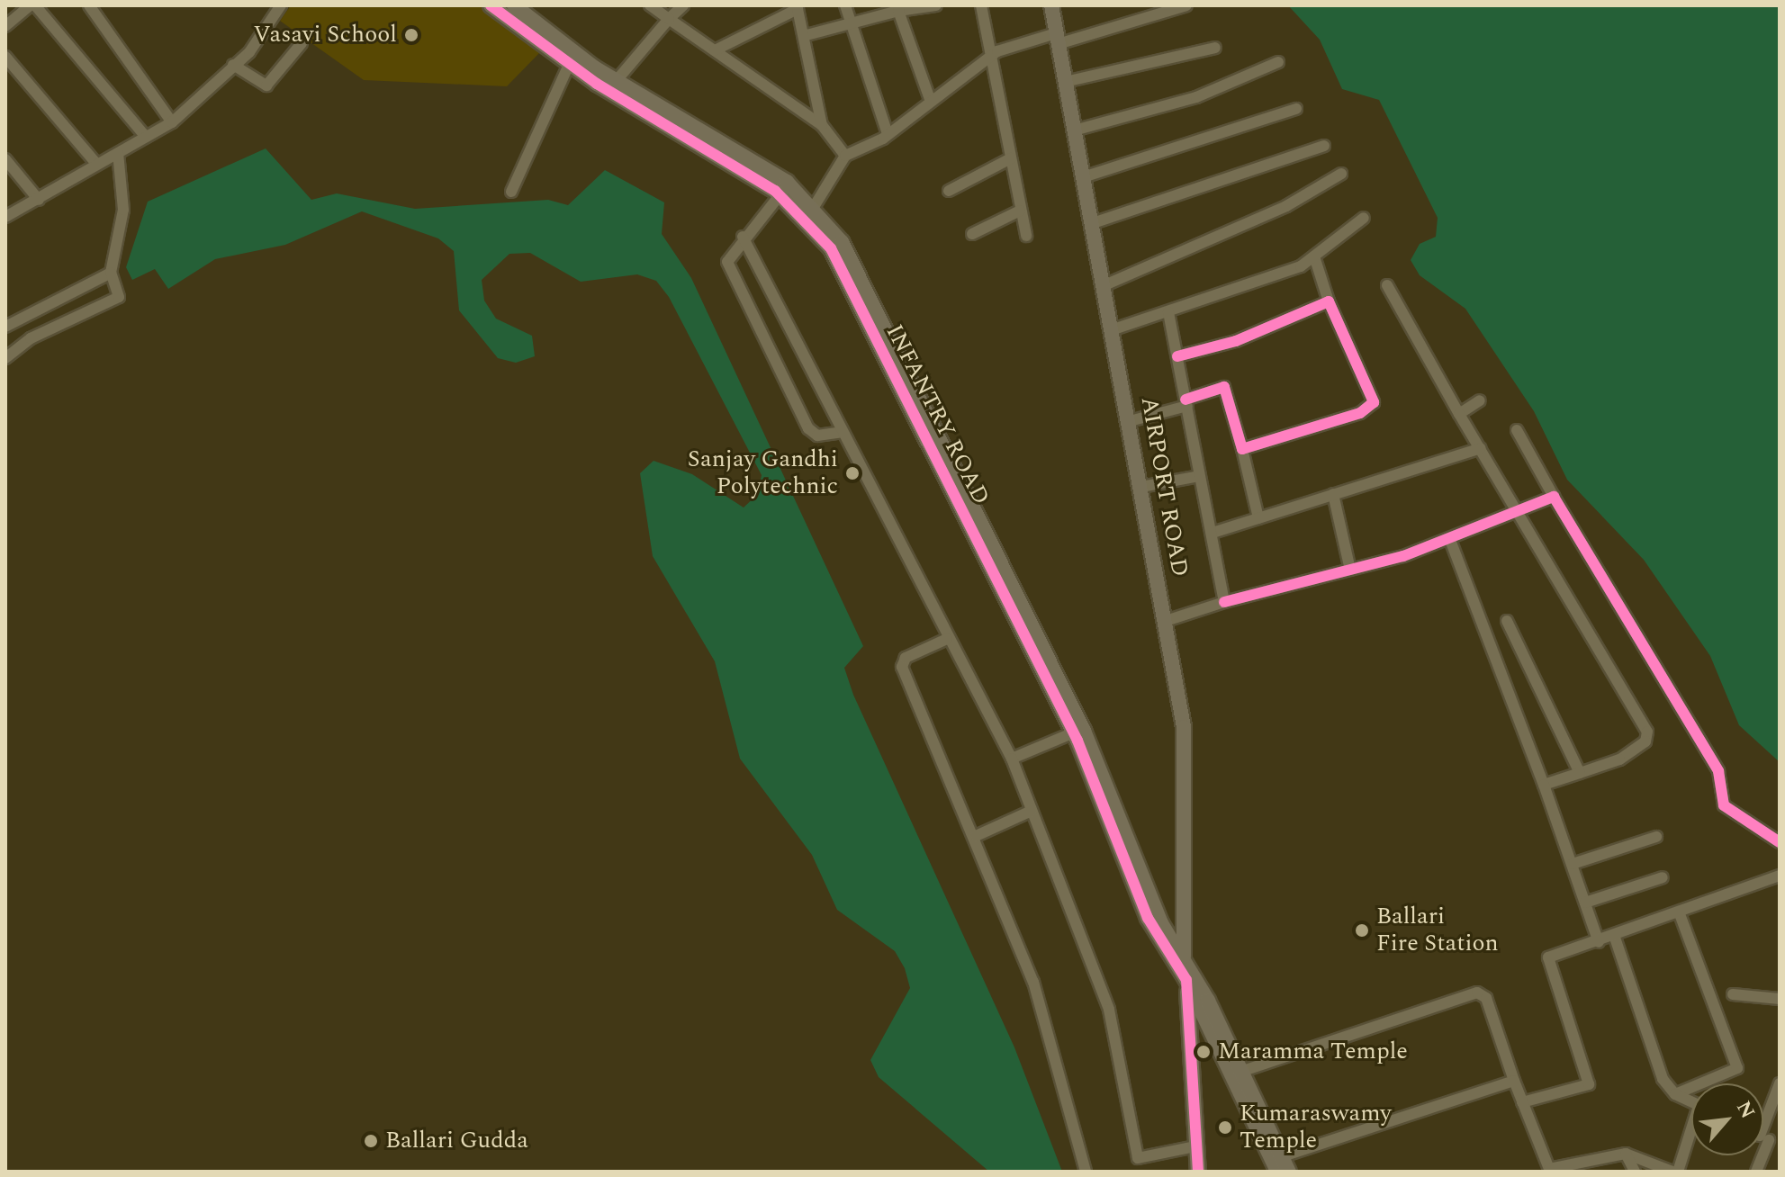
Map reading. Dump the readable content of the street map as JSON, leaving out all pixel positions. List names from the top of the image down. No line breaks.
{"streets":{"street":["INFANTRY ROAD","AIRPORT ROAD"]},"crossings":[["INFANTRY ROAD","AIRPORT ROAD"]],"places":["Vasavi School","Sanjay Gandhi Polytechnic","Ballari Fire Station","Maramma Temple","Kumaraswamy Temple","Ballari Gudda"],"north":"top right"}
